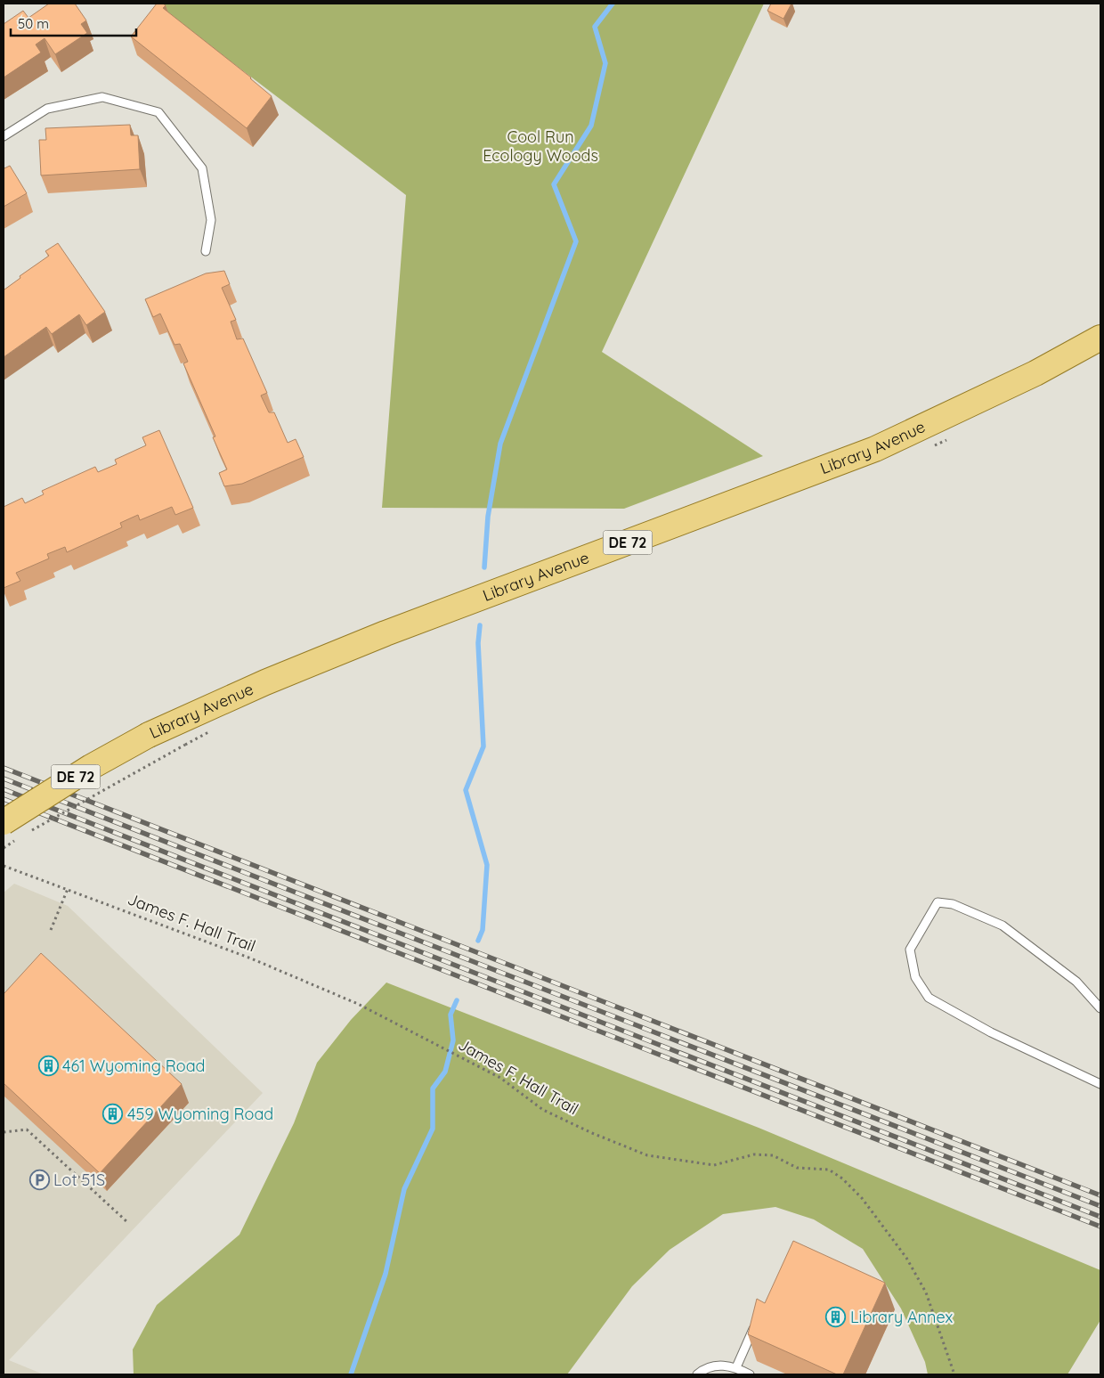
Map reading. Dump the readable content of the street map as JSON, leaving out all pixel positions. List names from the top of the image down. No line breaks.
{"streets":{"main road":["Library Avenue","DE 72"],"path":["James F. Hall Trail"]},"parks":["Cool Run Ecology Woods"],"places":{"building":["461 Wyoming Road","459 Wyoming Road","Library Annex"],"parking":["Lot 51S"]},"scale_bar":"50 m"}
